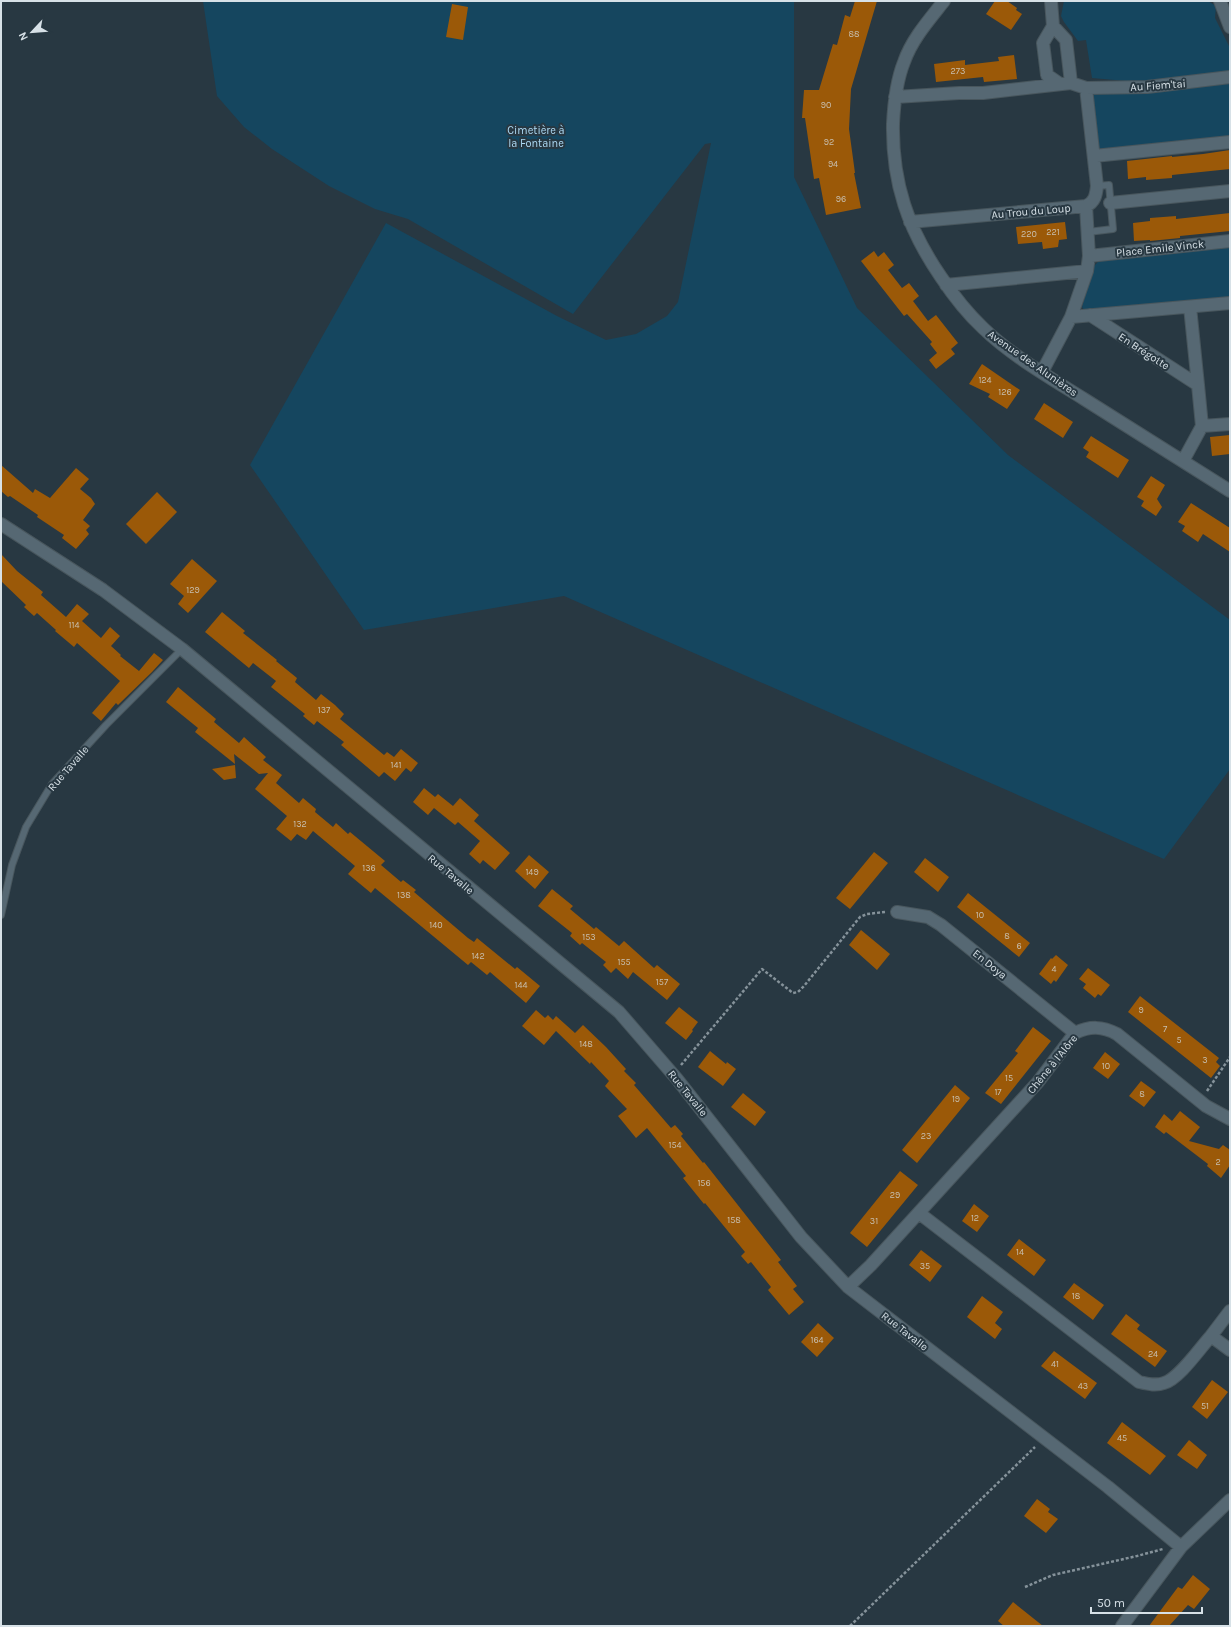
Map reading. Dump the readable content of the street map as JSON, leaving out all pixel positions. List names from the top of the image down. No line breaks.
{"streets":{"street":["Au Fiem'tai","Au Trou du Loup","Place Emile Vinck","En Brégotte","Avenue des Alunières","Rue Tavalle","En Doya","Chêne à l'Alôre"]},"crossings":[["Au Trou du Loup","Place Emile Vinck"],["Au Trou du Loup","Avenue des Alunières"],["Rue Tavalle","Chêne à l'Alôre"],["En Doya","Chêne à l'Alôre"]],"parks":["Cimetière à la Fontaine"],"house_numbers":["88","273","90","92","94","96","221","220","124","126","129","114","137","141","132","136","149","138","10","140","8","153","6","142","155","4","157","144","9","7","5","148","3","10","15","17","8","19","23","154","2","156","29","12","158","31","14","35","18","164","24","41","43","51","45"],"scale_bar":"50 m","north":"bottom left"}
